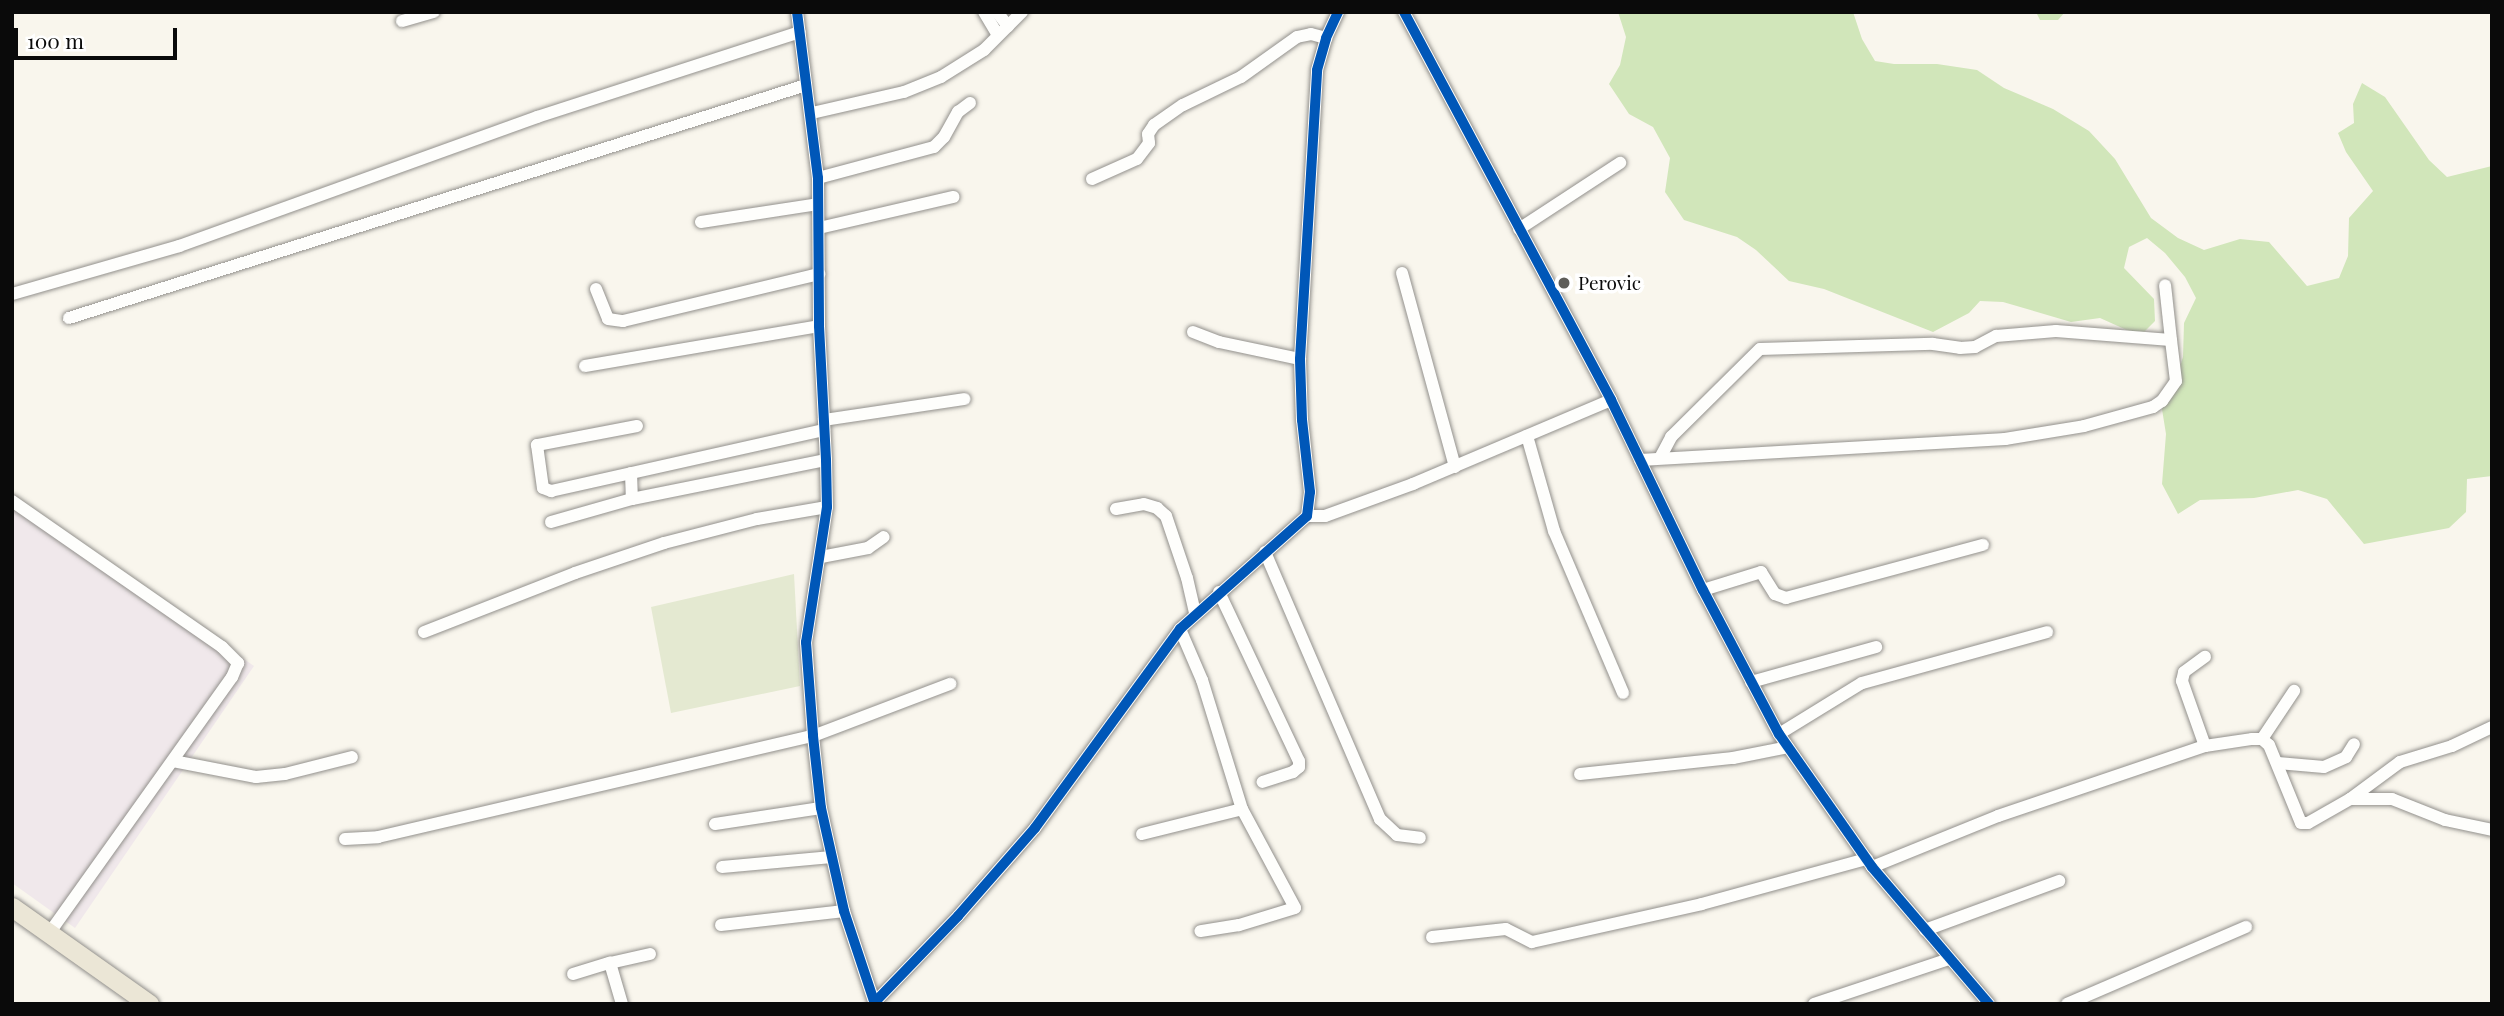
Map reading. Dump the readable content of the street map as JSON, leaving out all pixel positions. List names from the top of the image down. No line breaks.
{"places":["Perovic"],"scale_bar":"100 m"}
